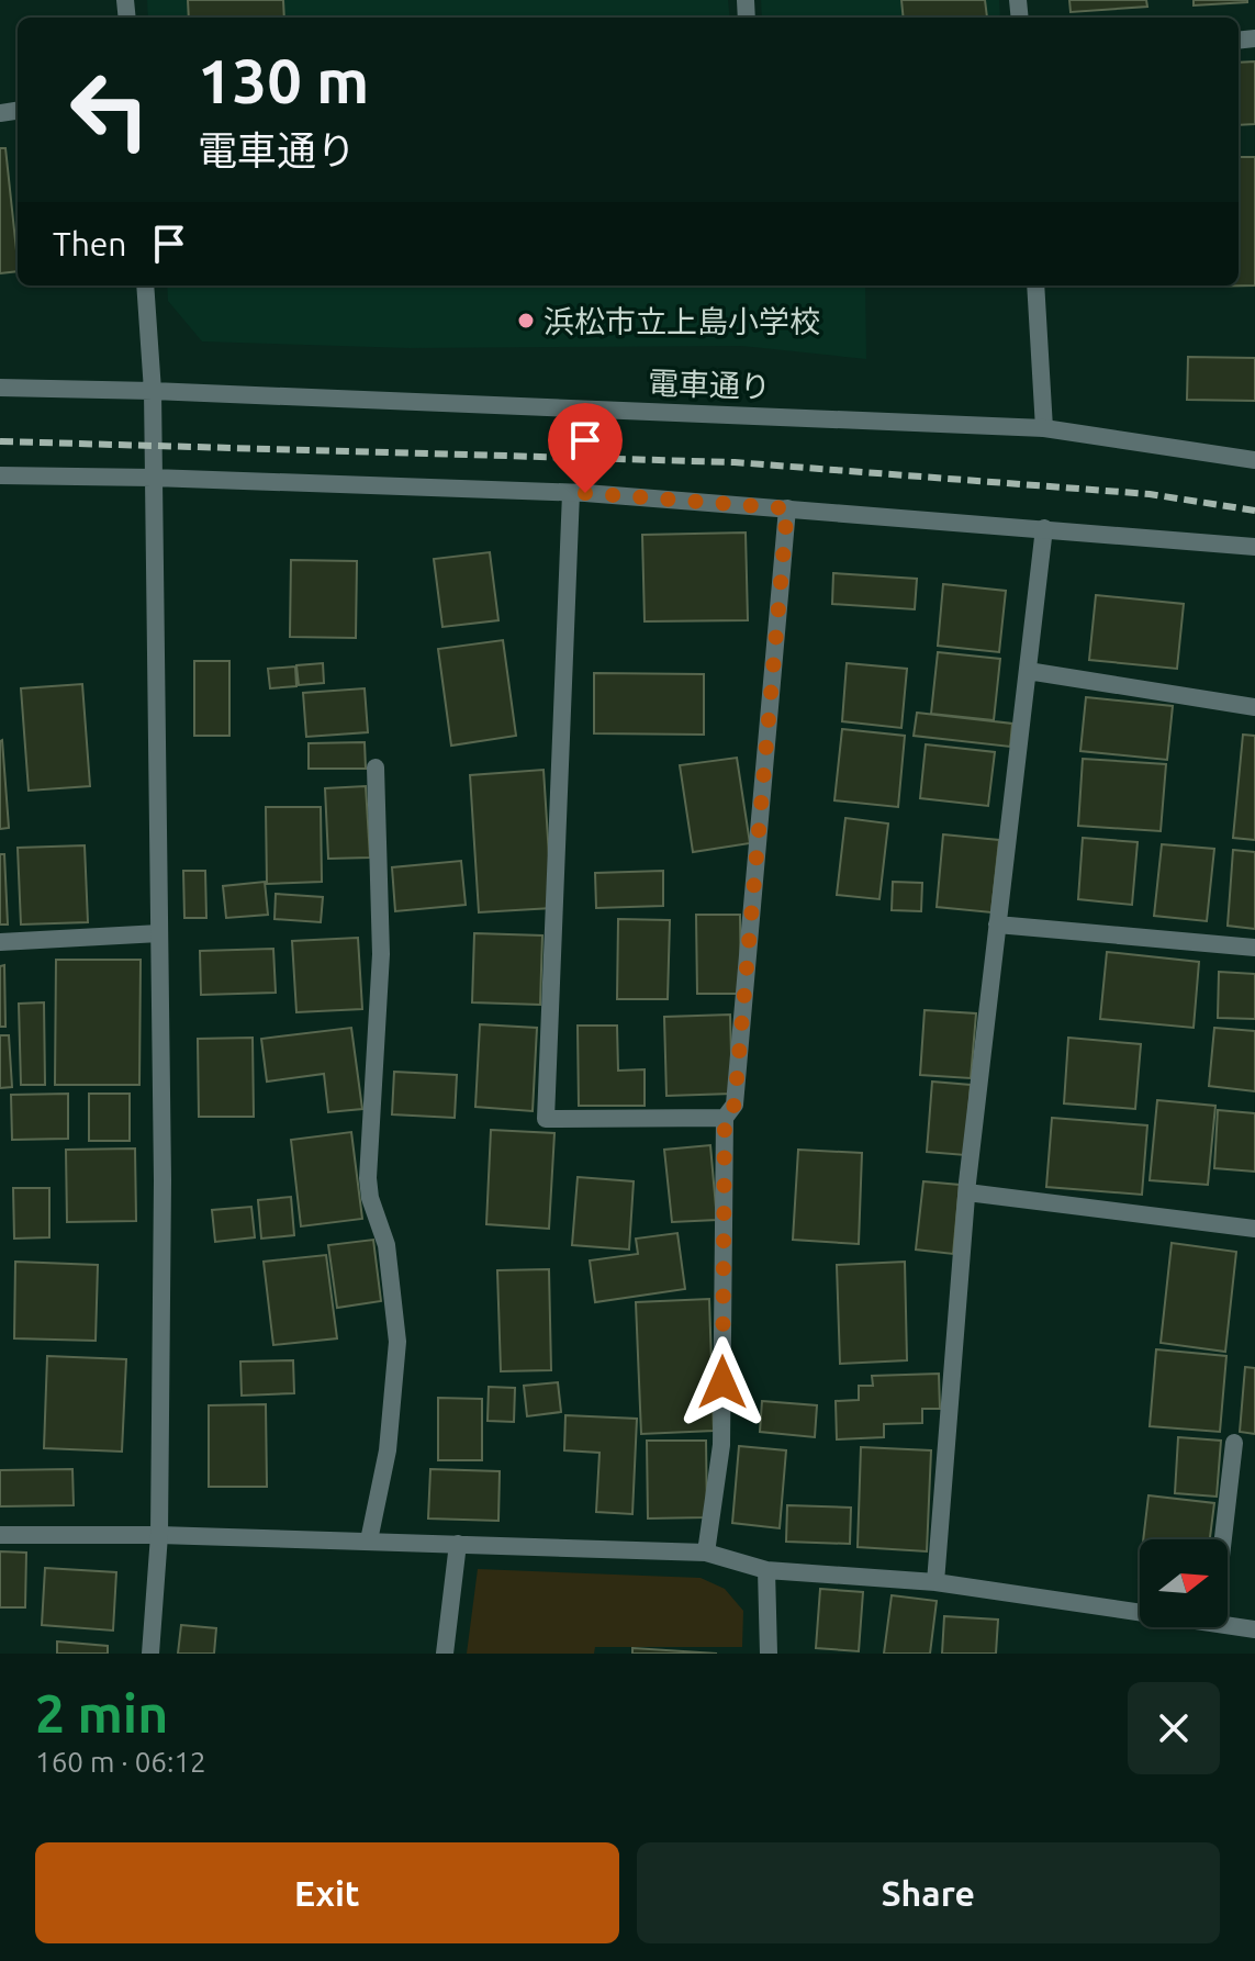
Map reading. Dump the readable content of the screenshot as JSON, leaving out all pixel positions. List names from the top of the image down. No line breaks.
{"streets":{"street":["電車通り"]},"places":["浜松市立上島小学校"],"north":"right","page":{"turn":["130 m","電車通り"],"then":"Then","heading":["2 min","160 m · 06:12"],"buttons":["Exit","Share"]}}
